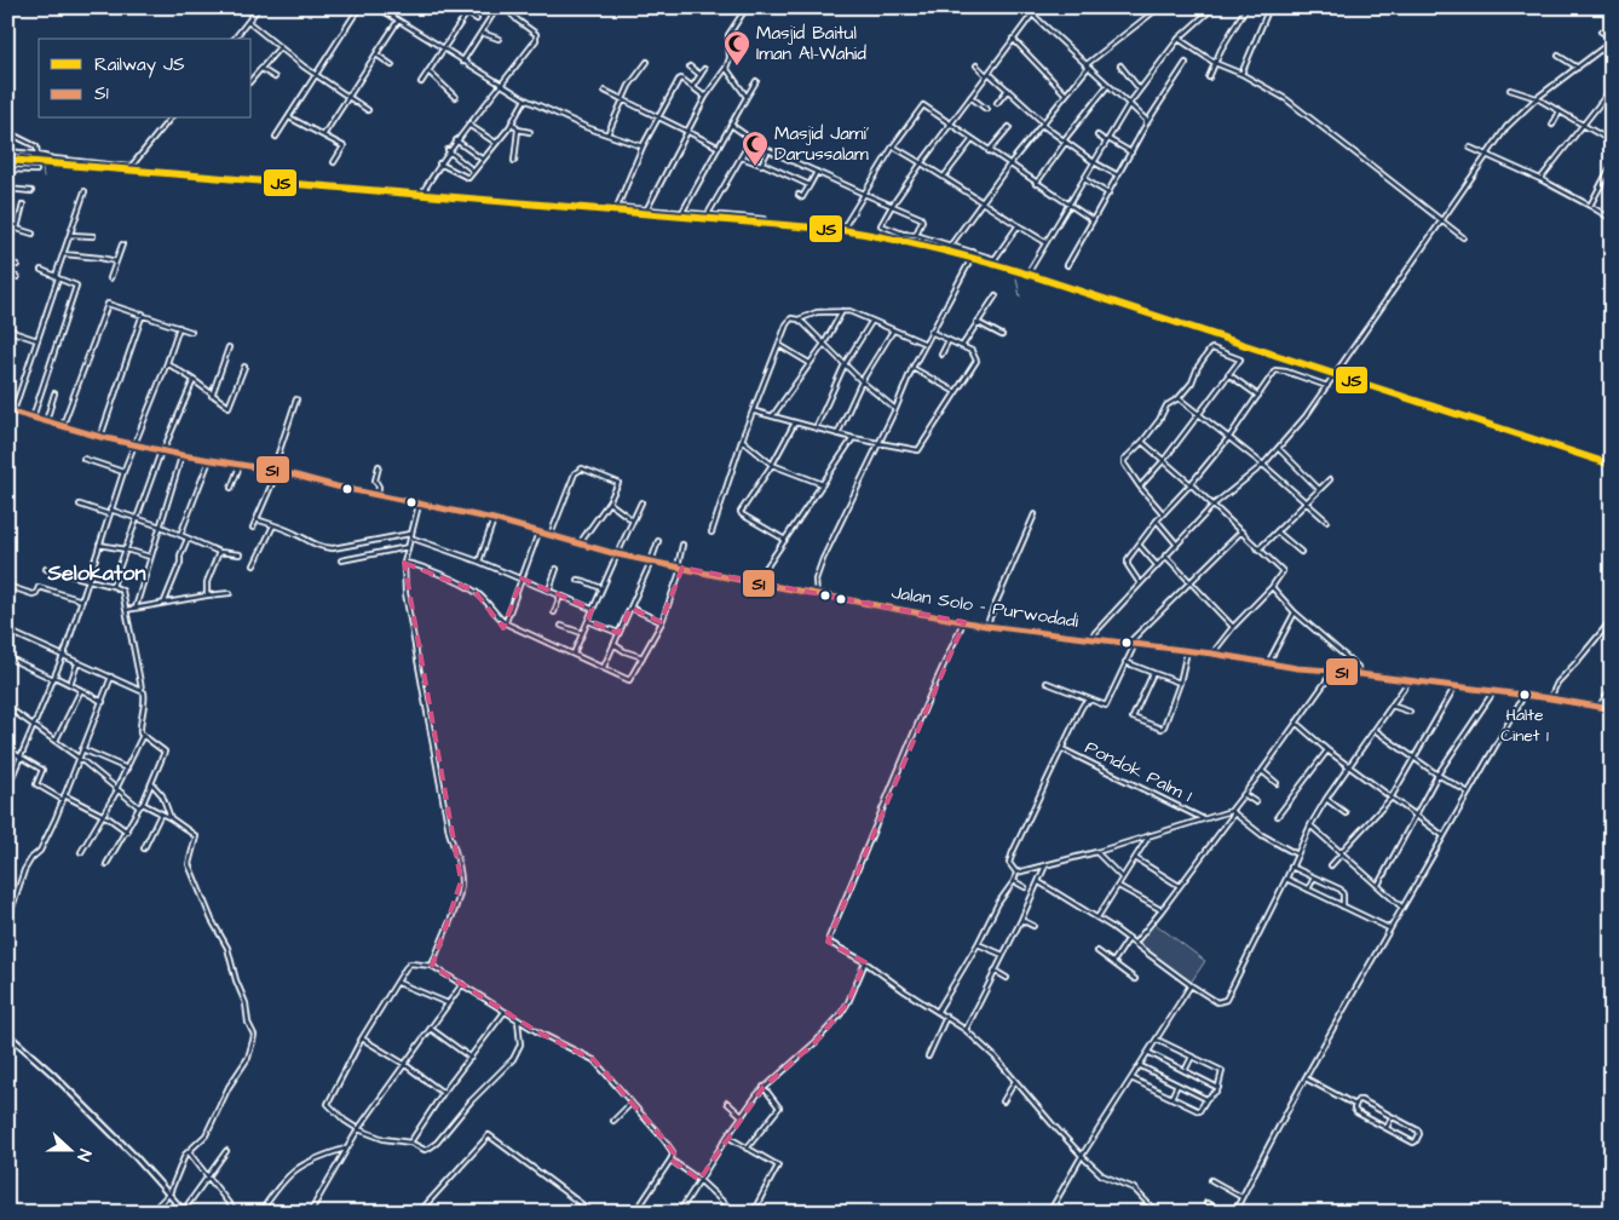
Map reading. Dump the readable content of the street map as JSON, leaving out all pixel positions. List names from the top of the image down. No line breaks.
{"streets":{"main road":["Jalan Solo - Purwodadi"],"street":["Pondok Palm 1"]},"districts":["Selokaton"],"places":{"mosque":["Masjid Baitul Iman Al-Wahid","Masjid Jami' Darussalam"],"other":["Halte Cinet 1"]},"lines":["rail line JS","transit line S1"],"legend":["Railway JS","S1"],"north":"right"}
